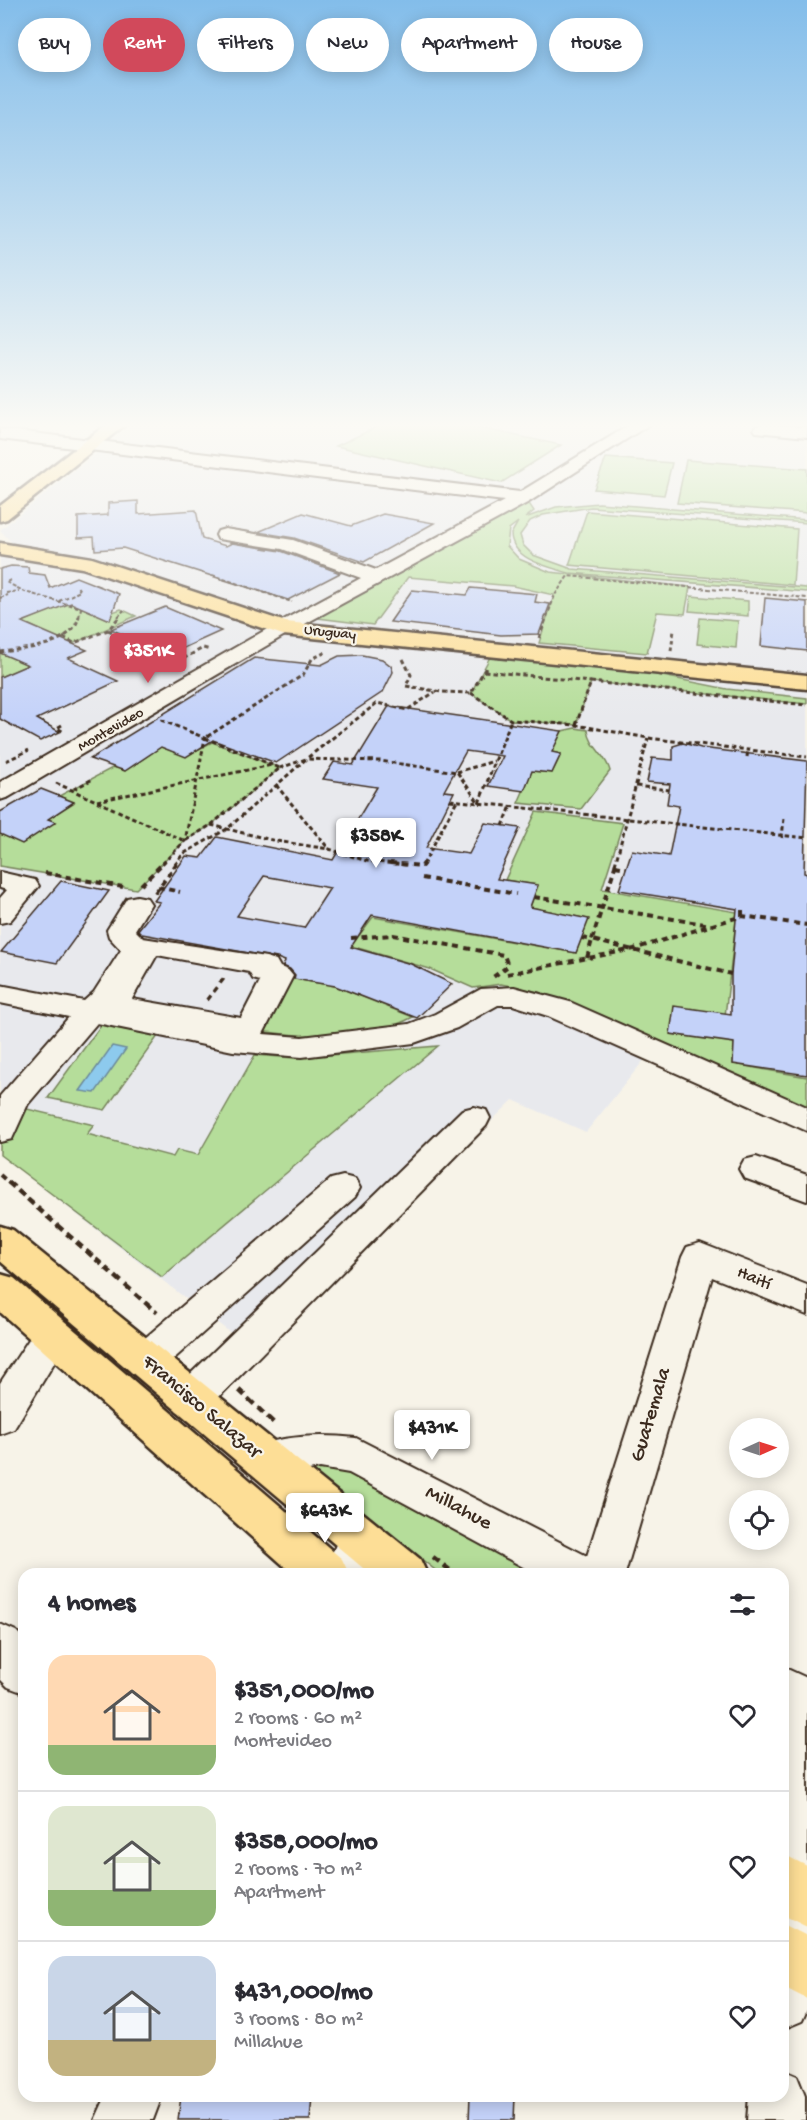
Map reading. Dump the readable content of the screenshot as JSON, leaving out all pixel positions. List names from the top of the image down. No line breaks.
{"streets":{"main road":["Uruguay","Francisco Salazar"],"street":["Montevideo","Haití","Guatemala","Millahue"]},"crossings":[["Uruguay","Montevideo"],["Haití","Guatemala"],["Francisco Salazar","Millahue"]],"north":"right","page":{"chip":["Buy","Rent","Filters","New","Apartment","House"],"price":["$351K","$358K","$431K","$643K"],"heading":"4 homes","list":[{"name":"$351,000/mo","note":"2 rooms · 60 m² · Montevideo"},{"name":"$358,000/mo","note":"2 rooms · 70 m² · Apartment"},{"name":"$431,000/mo","note":"3 rooms · 80 m² · Millahue"}]}}
